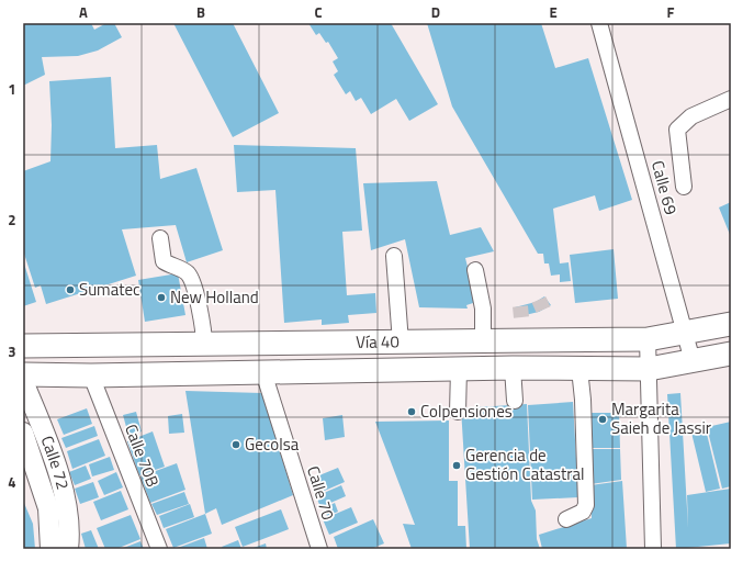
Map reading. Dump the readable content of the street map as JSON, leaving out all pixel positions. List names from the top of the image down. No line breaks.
{"streets":{"highway":["Vía 40"],"main road":["Calle 72"],"street":["Calle 69","Calle 70B","Calle 70"]},"crossings":[["Calle 69","Vía 40"],["Vía 40","Calle 70B"],["Vía 40","Calle 70"]],"places":["Sumatec","New Holland","Colpensiones","Margarita Saieh de Jassir","Gecolsa","Gerencia de Gestión Catastral"],"grid":{"columns":["A","B","C","D","E","F"],"rows":["1","2","3","4"]}}
